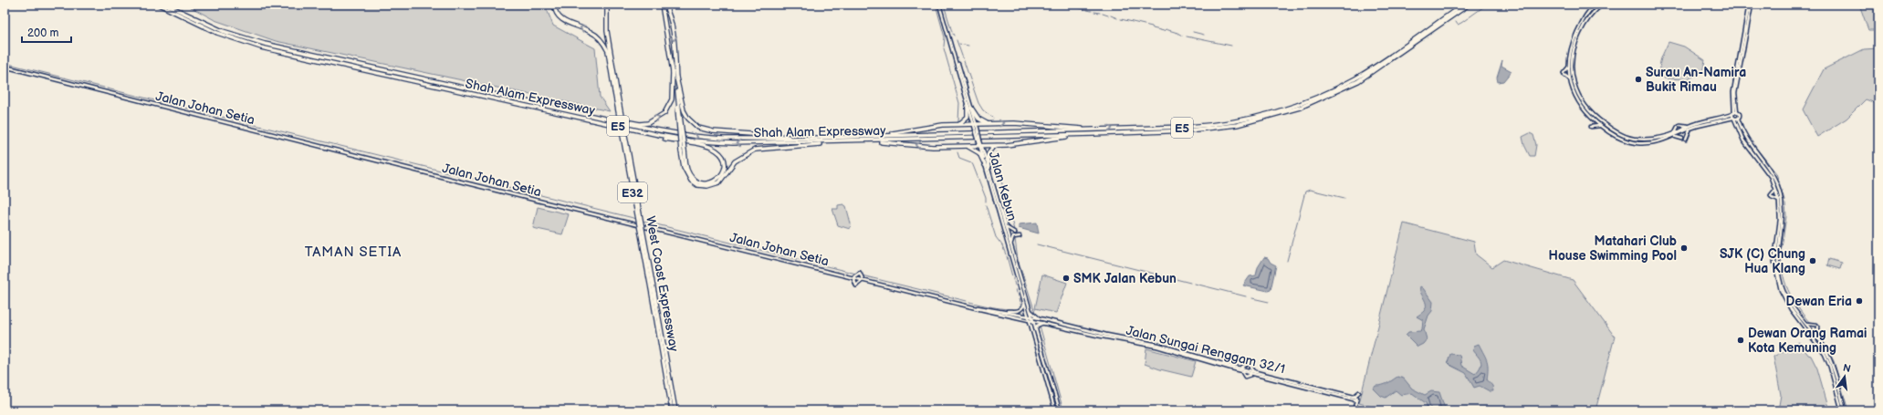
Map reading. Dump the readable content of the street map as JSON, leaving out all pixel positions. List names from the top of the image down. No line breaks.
{"streets":{"highway":["Shah Alam Expressway","E5","E32","West Coast Expressway"],"main road":["Jalan Johan Setia","Jalan Kebun","Jalan Sungai Renggam 32/1"]},"crossings":[["Jalan Johan Setia","Jalan Kebun"],["Jalan Johan Setia","Jalan Sungai Renggam 32/1"],["Jalan Kebun","Jalan Sungai Renggam 32/1"]],"districts":["TAMAN SETIA"],"places":["Surau An-Namira Bukit Rimau","Matahari Club House Swimming Pool","SJK (C) Chung Hua Klang","SMK Jalan Kebun","Dewan Eria","Dewan Orang Ramai Kota Kemuning"],"scale_bar":"200 m","north":"top"}
